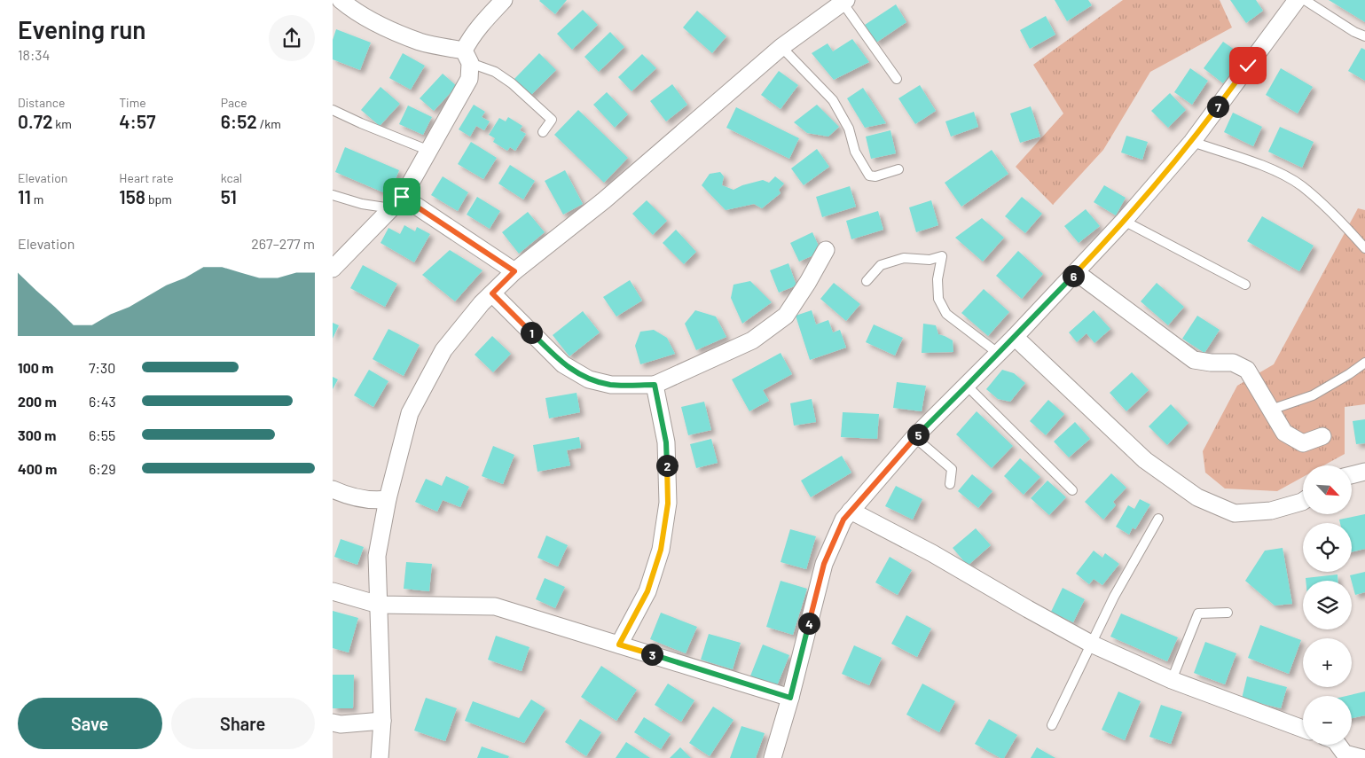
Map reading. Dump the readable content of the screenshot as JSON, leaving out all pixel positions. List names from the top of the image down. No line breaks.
{"north":"bottom right","page":{"heading":["Evening run","18:34"],"stats":[["Distance","0.72 km"],["Time","4:57"],["Pace","6:52 /km"],["Elevation","11 m"],["Heart rate","158 bpm"],["kcal","51"]],"pins":["7","6","1","5","2","4","3"],"chart":["Elevation","267–277 m"],"list":[{"name":"100 m","note":"7:30"},{"name":"200 m","note":"6:43"},{"name":"300 m","note":"6:55"},{"name":"400 m","note":"6:29"}],"map_buttons":["+","−"],"buttons":["Save","Share"]}}
